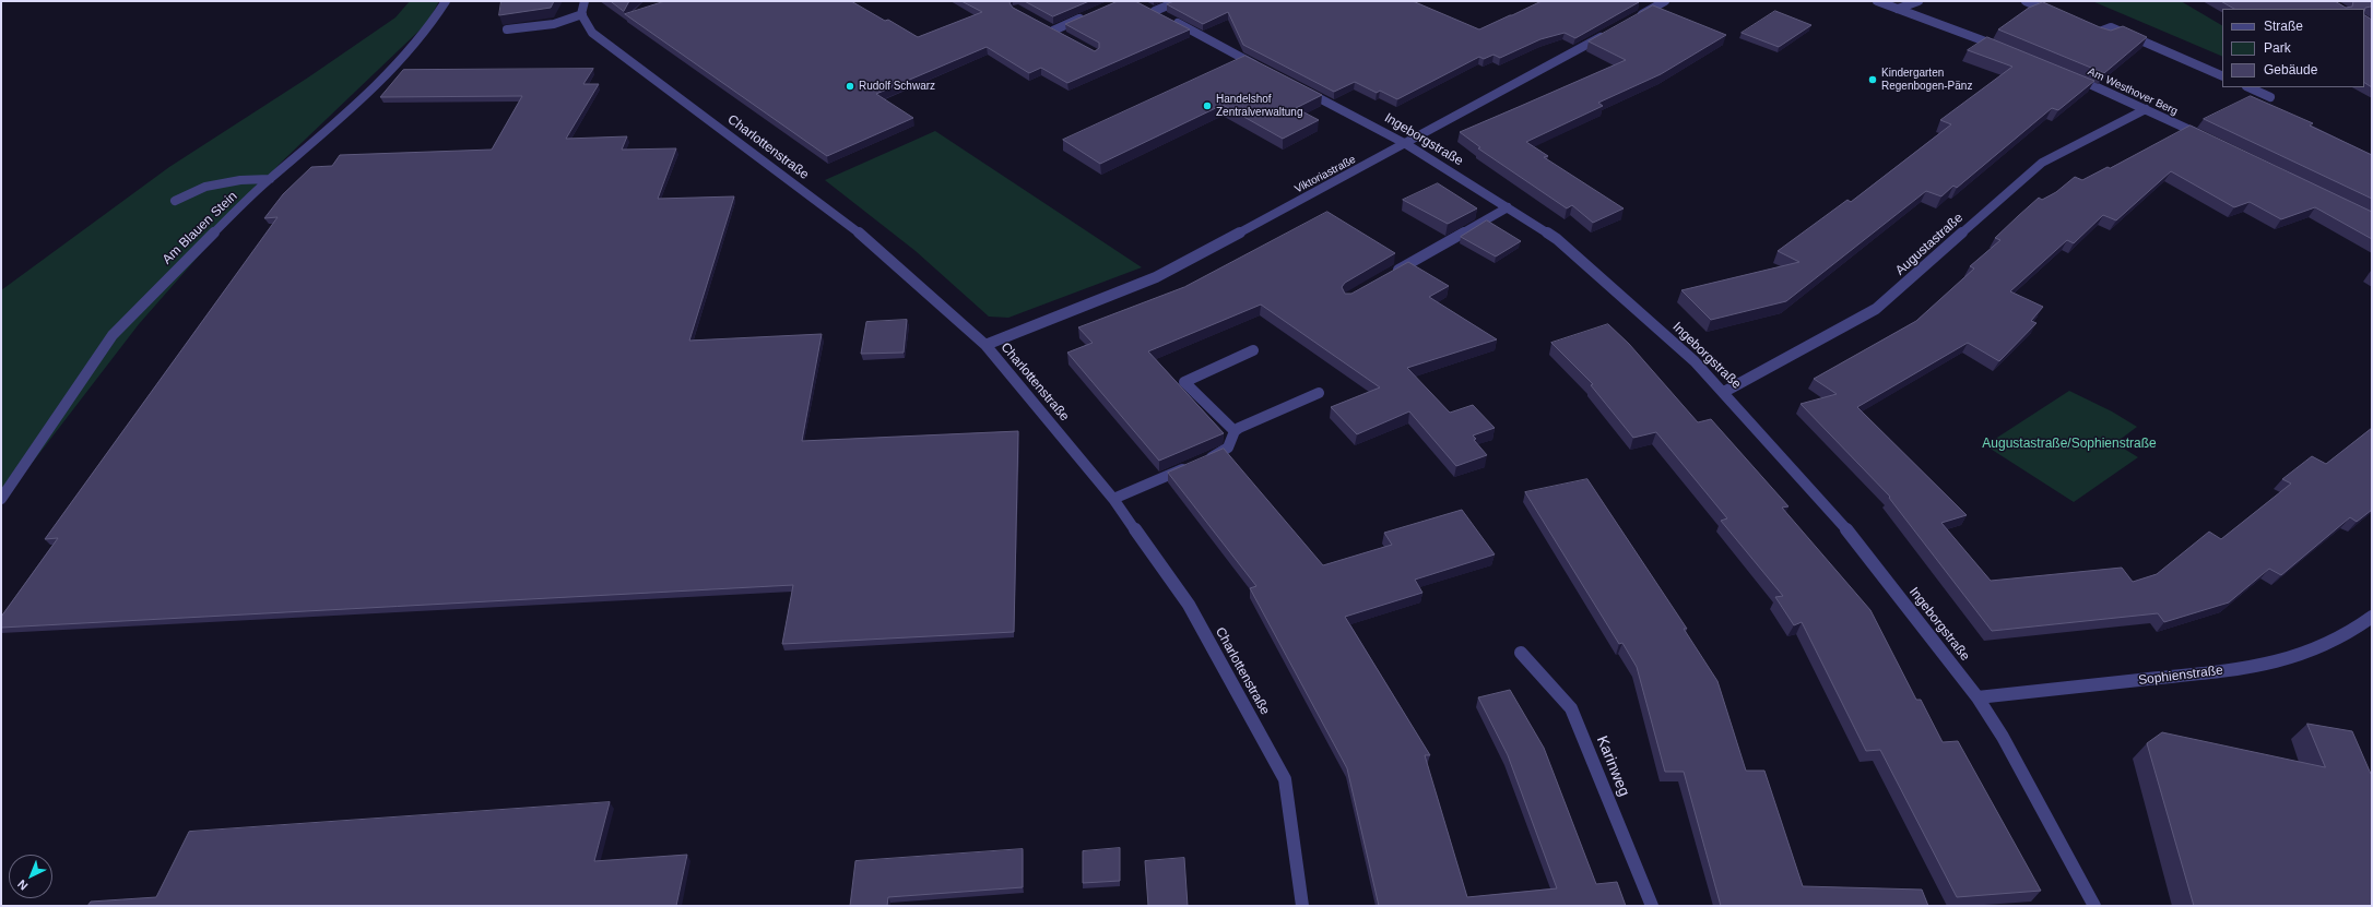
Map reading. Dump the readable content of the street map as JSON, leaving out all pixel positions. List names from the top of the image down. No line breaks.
{"streets":{"street":["Am Westhover Berg","Ingeborgstraße","Charlottenstraße","Viktoriastraße","Am Blauen Stein","Augustastraße","Sophienstraße","Karinweg"]},"crossings":[["Am Westhover Berg","Augustastraße"],["Ingeborgstraße","Viktoriastraße"],["Ingeborgstraße","Augustastraße"],["Ingeborgstraße","Sophienstraße"],["Charlottenstraße","Viktoriastraße"]],"parks":["Augustastraße/Sophienstraße"],"places":["Kindergarten Regenbogen-Pänz","Rudolf Schwarz","Handelshof Zentralverwaltung"],"legend":["Straße","Park","Gebäude"],"north":"bottom left"}
